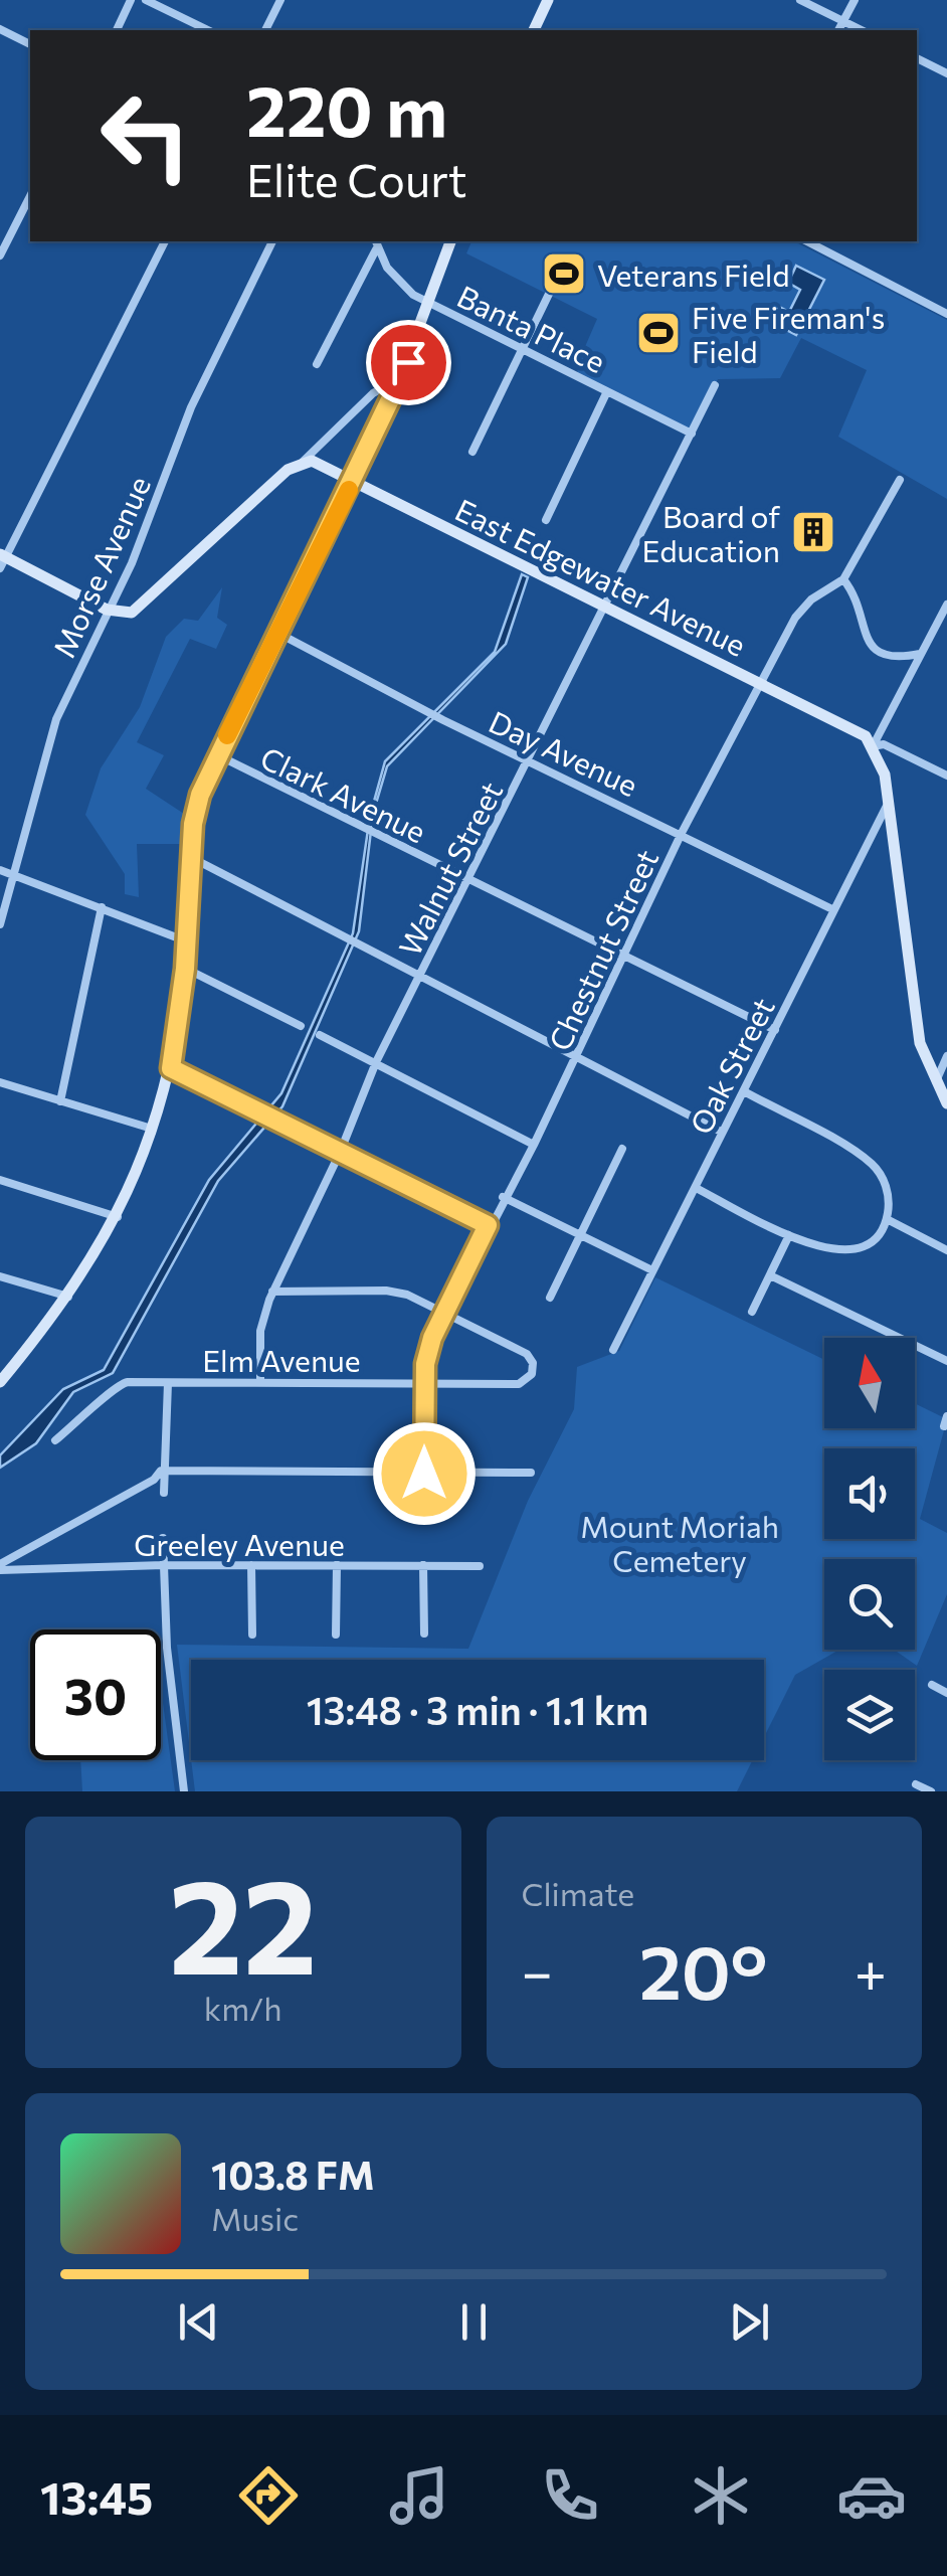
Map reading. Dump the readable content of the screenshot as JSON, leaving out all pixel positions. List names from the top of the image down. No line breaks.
{"streets":{"street":["Banta Place","Morse Avenue","East Edgewater Avenue","Day Avenue","Clark Avenue","Walnut Street","Chestnut Street","Oak Street","Elm Avenue","Greeley Avenue"]},"crossings":[["Banta Place","Walnut Street"],["East Edgewater Avenue","Walnut Street"],["East Edgewater Avenue","Chestnut Street"],["Day Avenue","Walnut Street"],["Day Avenue","Chestnut Street"],["Day Avenue","Oak Street"],["Clark Avenue","Walnut Street"],["Clark Avenue","Chestnut Street"],["Clark Avenue","Oak Street"],["Walnut Street","Elm Avenue"],["Chestnut Street","Elm Avenue"]],"parks":["Mount Moriah Cemetery"],"places":{"sports":["Veterans Field","Five Fireman's Field"],"building":["Board of Education"]},"north":"top","page":{"turn":["220 m","Elite Court"],"limit":"30","trip":"13:48 · 3 min · 1.1 km","tile":[["22","km/h"],"Climate"],"heat":["−","20°","+"],"song":["103.8 FM","Music"],"tabs":"13:45"}}
